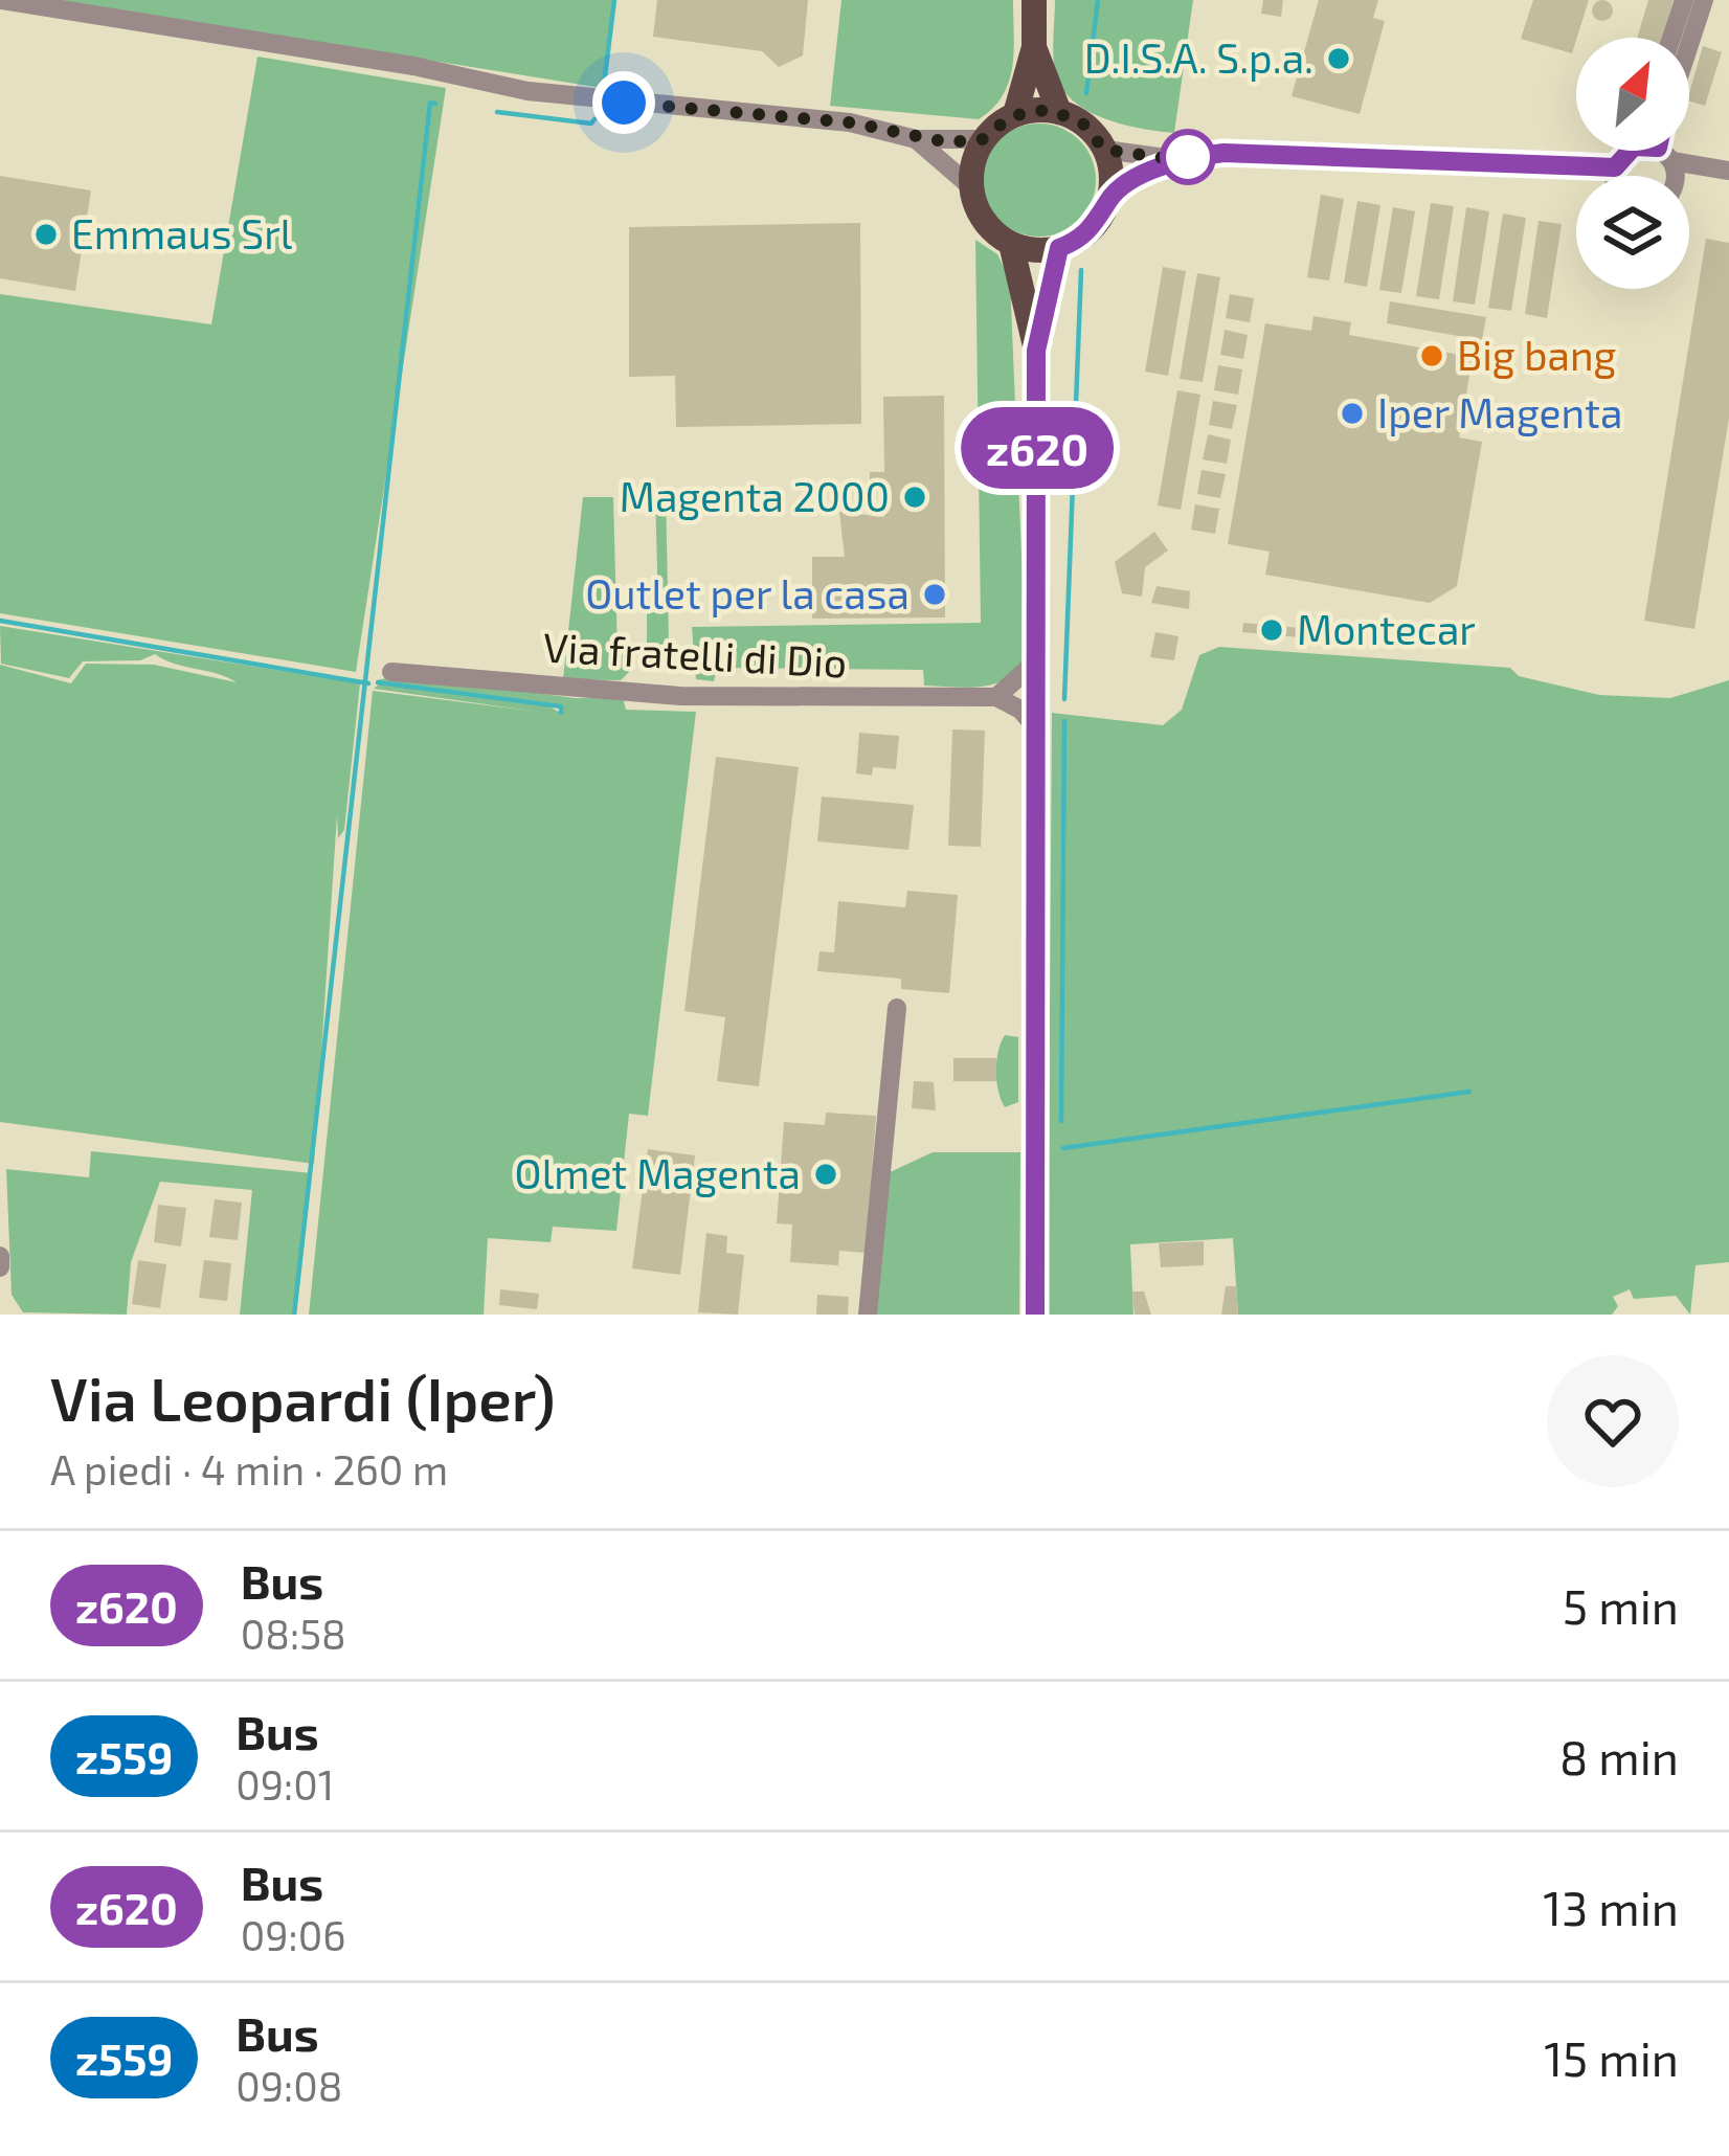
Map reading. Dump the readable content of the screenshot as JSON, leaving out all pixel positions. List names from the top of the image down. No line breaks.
{"streets":{"street":["Via fratelli di Dio"]},"places":["D.I.S.A. S.p.a.","Emmaus Srl","Big bang","Iper Magenta","Magenta 2000","Outlet per la casa","Montecar","Olmet Magenta"],"lines":["bus line z620"],"north":"top right","page":{"on_map":"z620","heading":["Via Leopardi (Iper)","A piedi · 4 min · 260 m"],"list":[{"mark":"z620","name":"Bus","note":"08:58","value":"5 min"},{"mark":"z559","name":"Bus","note":"09:01","value":"8 min"},{"mark":"z620","name":"Bus","note":"09:06","value":"13 min"},{"mark":"z559","name":"Bus","note":"09:08","value":"15 min"}]}}
